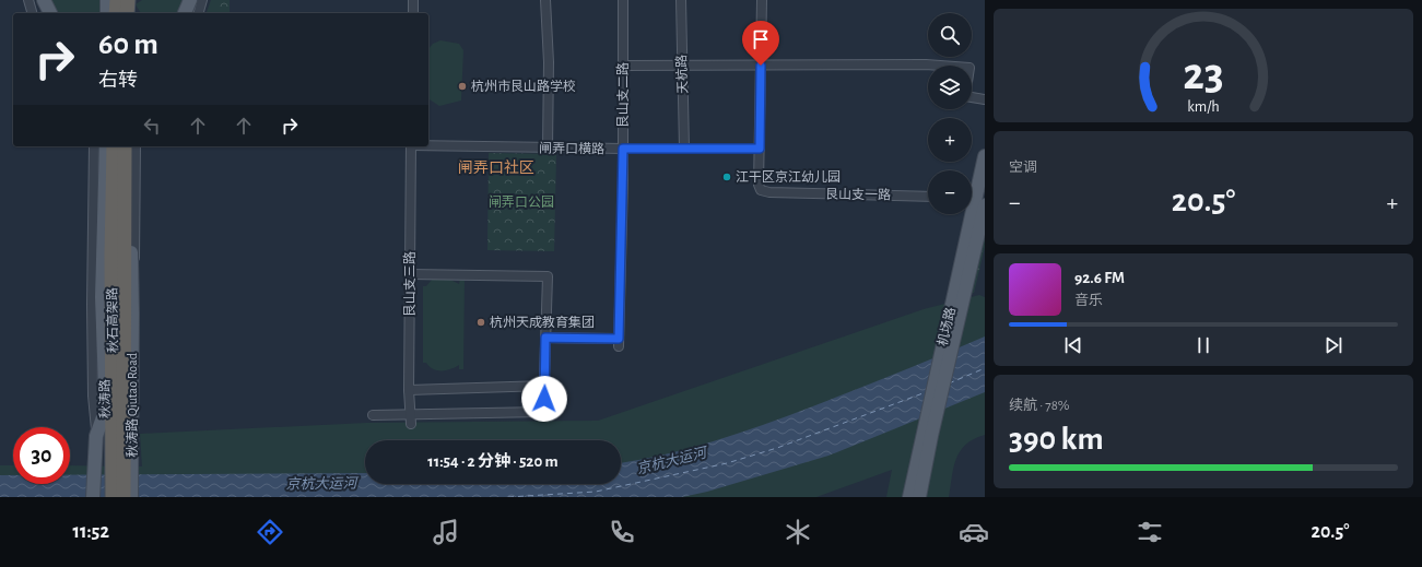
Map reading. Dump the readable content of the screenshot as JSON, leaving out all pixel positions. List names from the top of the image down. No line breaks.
{"streets":{"highway":["秋石高架路"],"main road":["机场路","秋涛路","秋涛路 Qiutao Road"],"street":["天杭路","艮山支二路","闸弄口横路","艮山支一路","艮山支三路"]},"crossings":[["天杭路","闸弄口横路"],["艮山支二路","闸弄口横路"],["闸弄口横路","艮山支一路"]],"districts":["闸弄口社区"],"water":["京杭大运河"],"parks":["闸弄口公园"],"places":["杭州市艮山路学校","江干区京江幼儿园","杭州天成教育集团"],"page":{"map_buttons":["+","−"],"turn":["60 m","右转"],"tile":["空调",["续航 · 78%","390 km"]],"heat":["−","20.5°","+"],"song":["92.6 FM","音乐"],"limit":"30","trip":"11:54 · 2 分钟 · 520 m","tabs":["11:52","20.5°"],"gauge":["23","km/h"]}}
